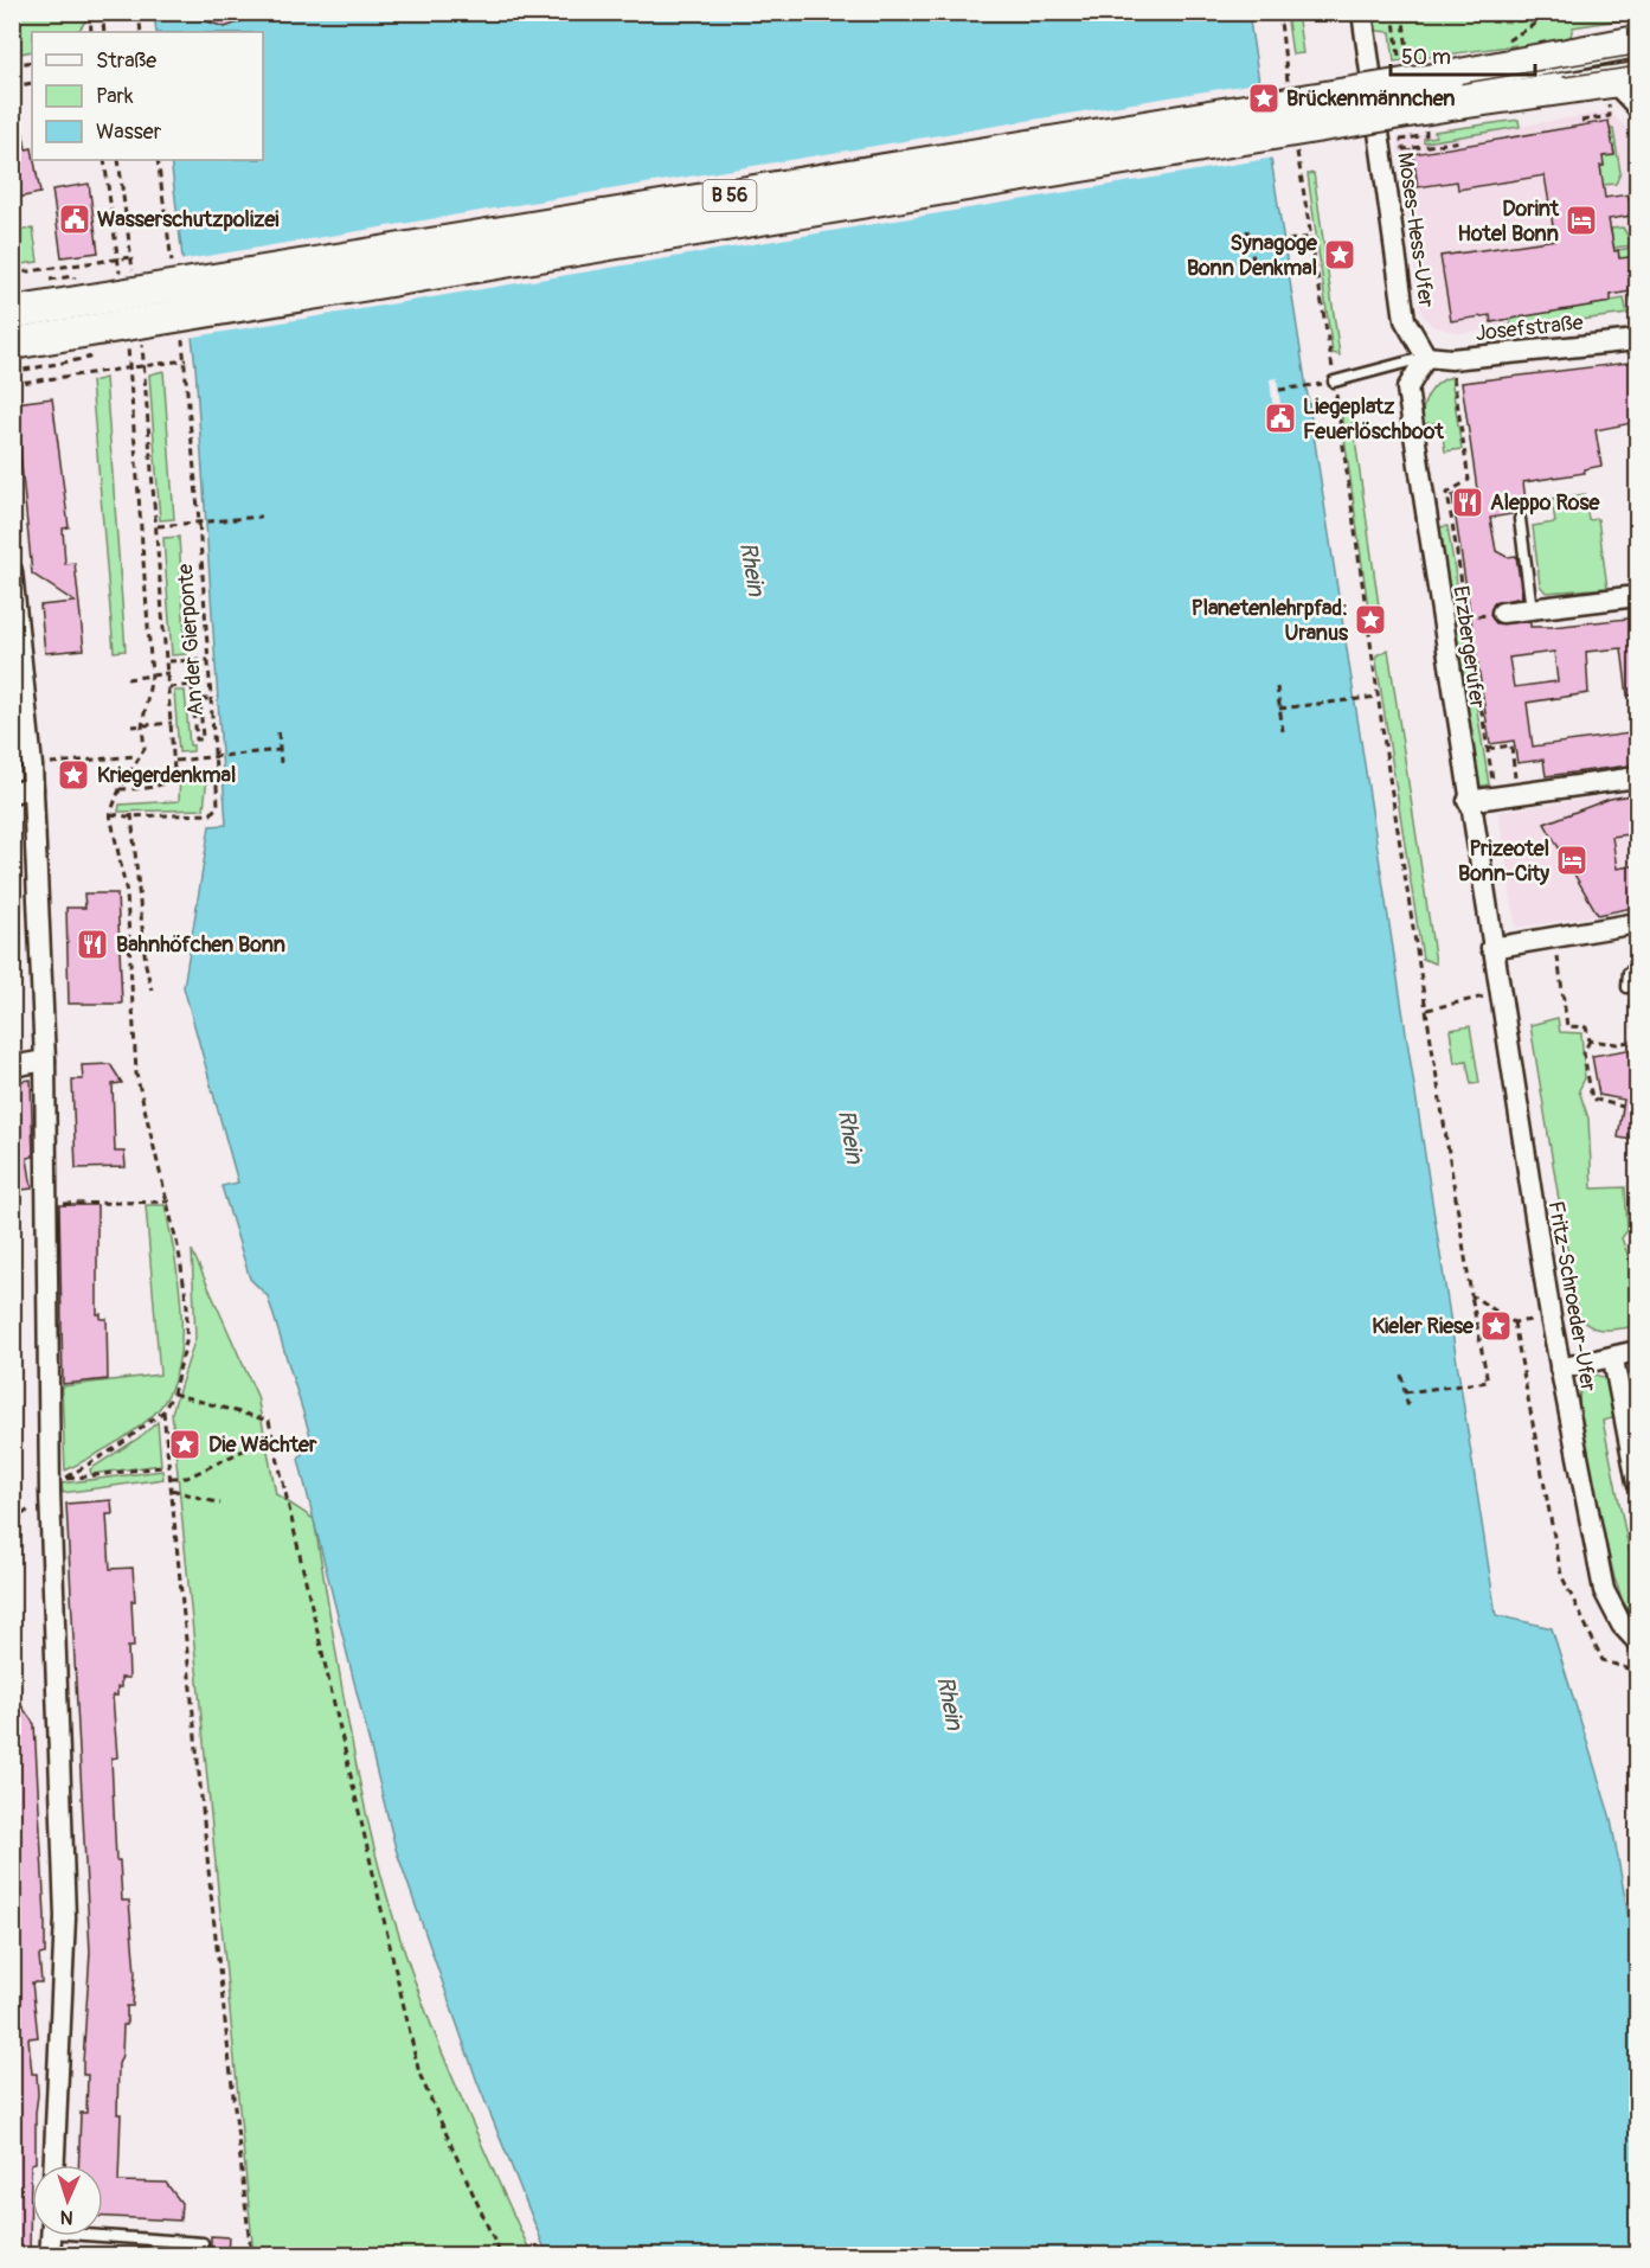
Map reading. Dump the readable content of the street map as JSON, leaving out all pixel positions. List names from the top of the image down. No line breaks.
{"streets":{"main road":["B 56"],"street":["Moses-Hess-Ufer","Josefstraße","Erzbergerufer","Fritz-Schroeder-Ufer"],"path":["An der Gierponte"]},"crossings":[["Moses-Hess-Ufer","Josefstraße"],["Moses-Hess-Ufer","Erzbergerufer"],["Josefstraße","Erzbergerufer"],["Erzbergerufer","Fritz-Schroeder-Ufer"]],"water":["Rhein"],"places":{"place":["Brückenmännchen","Synagoge Bonn Denkmal","Planetenlehrpfad: Uranus","Kriegerdenkmal","Kieler Riese","Die Wächter"],"public building":["Wasserschutzpolizei","Liegeplatz Feuerlöschboot"],"hotel":["Dorint Hotel Bonn","Prizeotel Bonn-City"],"restaurant":["Aleppo Rose","Bahnhöfchen Bonn"]},"legend":["Straße","Park","Wasser"],"scale_bar":"50 m","north":"bottom"}
